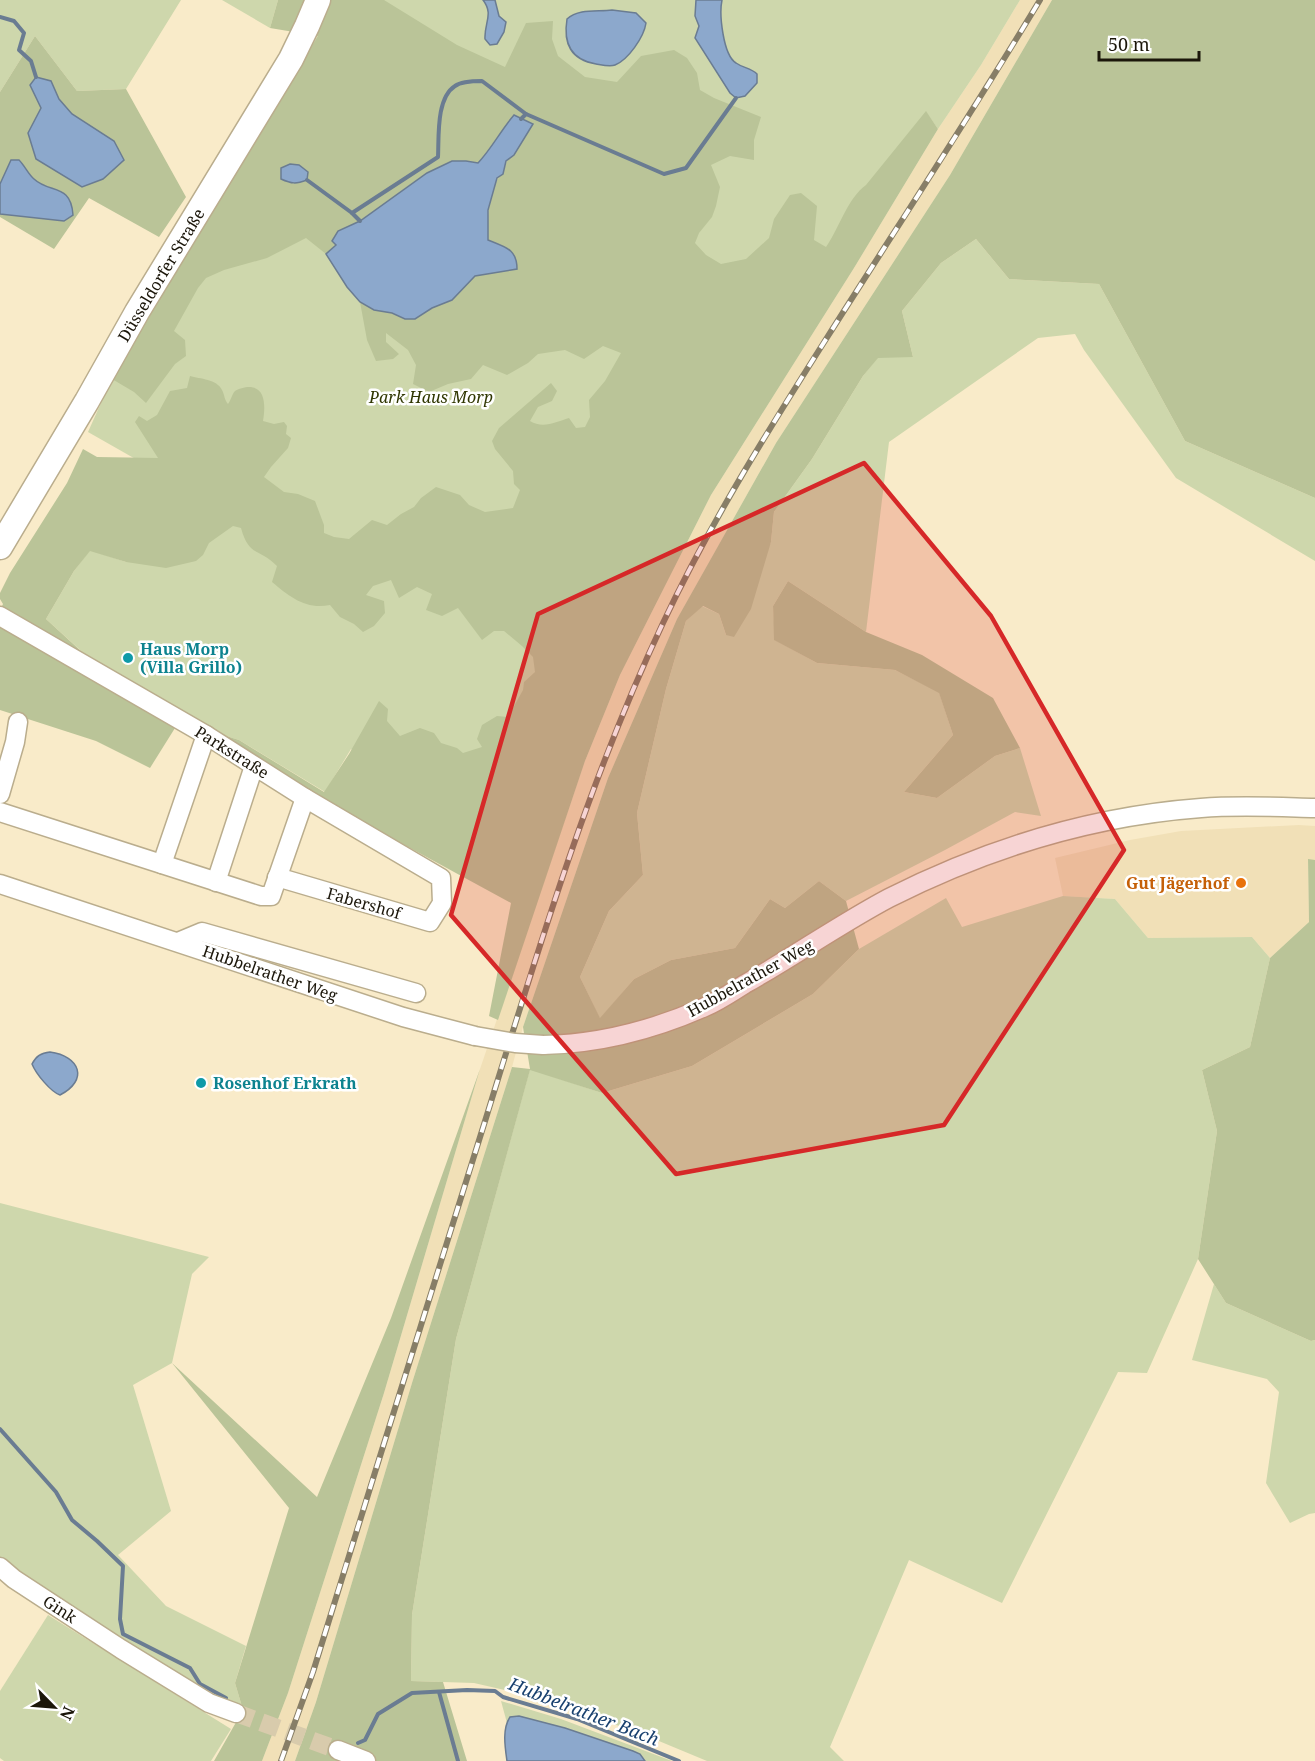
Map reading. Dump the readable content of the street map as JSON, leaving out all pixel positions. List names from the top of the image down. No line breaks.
{"streets":{"main road":["Düsseldorfer Straße"],"street":["Parkstraße","Fabershof","Hubbelrather Weg","Gink"]},"crossings":[["Parkstraße","Fabershof"]],"water":["Hubbelrather Bach"],"parks":["Park Haus Morp"],"places":["Haus Morp (Villa Grillo)","Gut Jägerhof","Rosenhof Erkrath"],"scale_bar":"50 m","north":"bottom right"}
